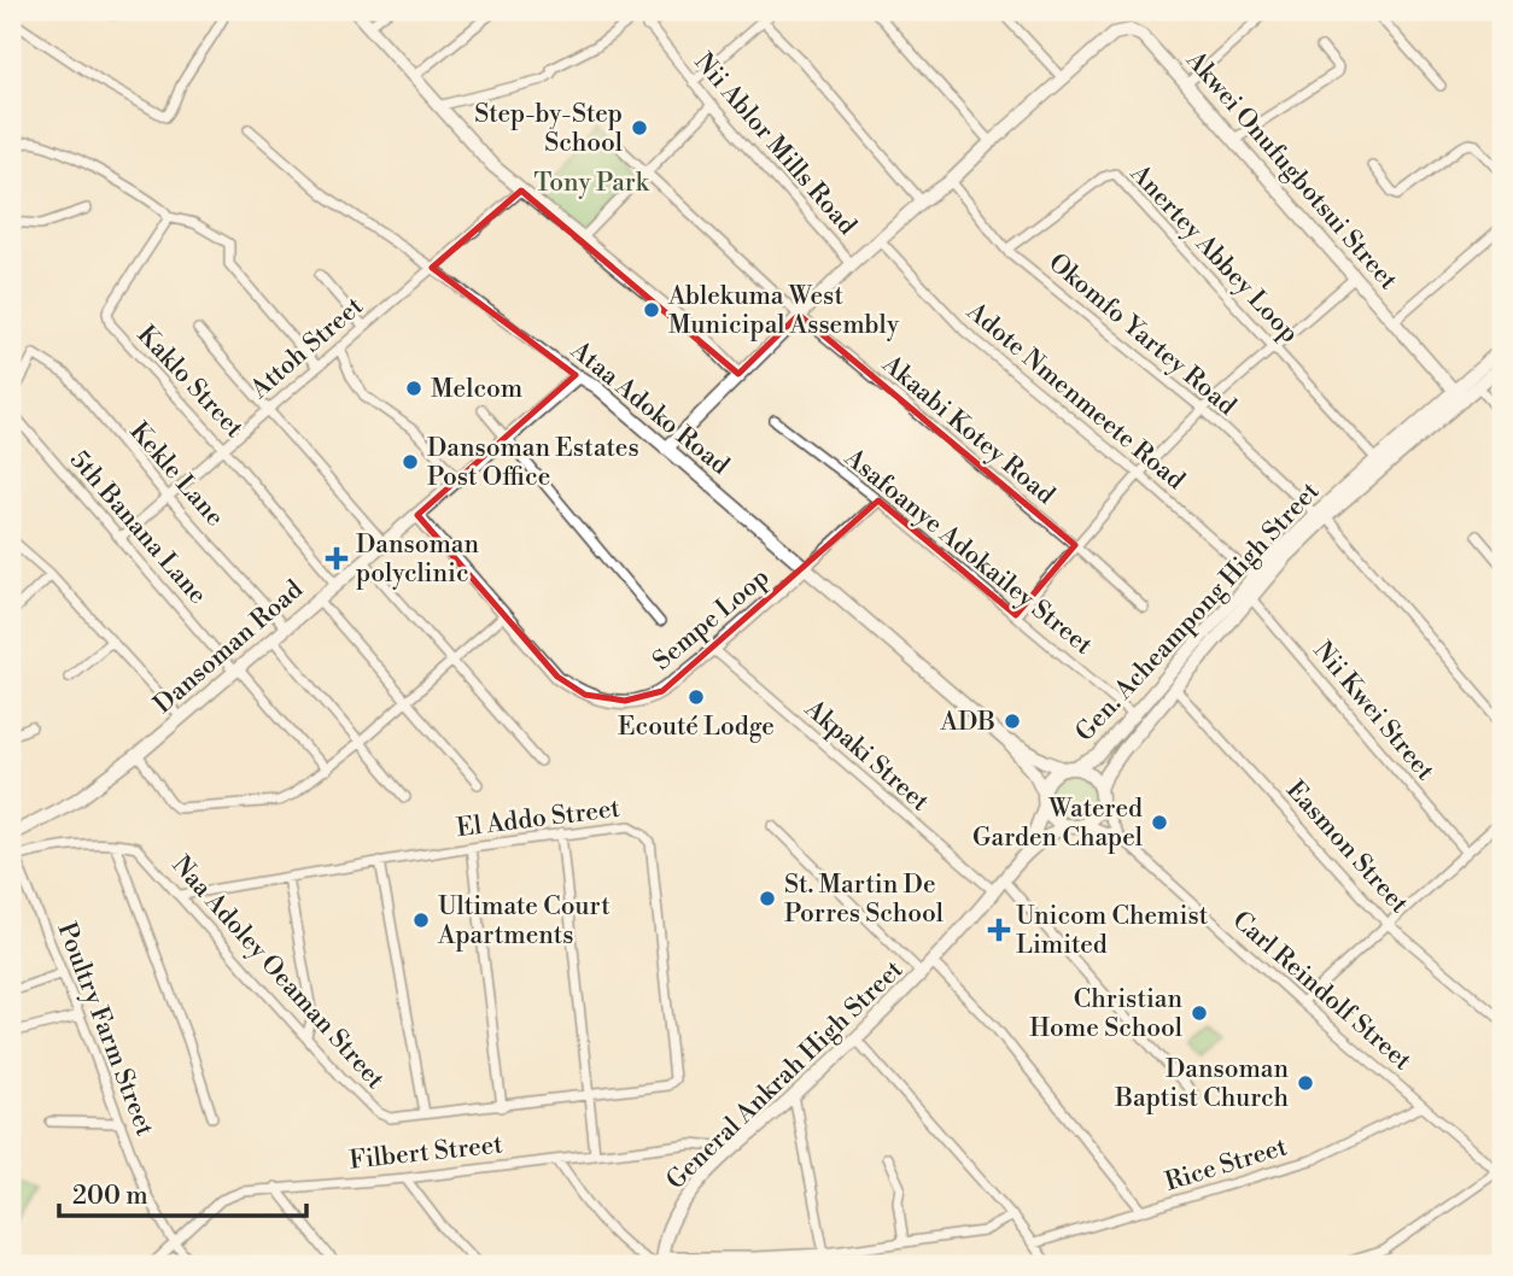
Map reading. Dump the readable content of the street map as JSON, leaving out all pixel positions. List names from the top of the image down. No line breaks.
{"streets":{"main road":["Akwei Onufugbotsui Street","Ataa Adoko Road","Gen. Acheampong High Street","Sempe Loop","Dansoman Road","General Ankrah High Street"],"street":["Nii Ablor Mills Road","Anertey Abbey Loop","Okomfo Yartey Road","Attoh Street","Kaklo Street","Adote Nmenmeete Road","Akaabi Kotey Road","Kekle Lane","5th Banana Lane","Asafoanye Adokailey Street","Nii Kwei Street","Akpaki Street","El Addo Street","Easmon Street","Naa Adoley Oeaman Street","Carl Reindolf Street","Poultry Farm Street","Filbert Street","Rice Street"]},"crossings":[["Nii Ablor Mills Road","Akwei Onufugbotsui Street"],["Akwei Onufugbotsui Street","Okomfo Yartey Road"],["Akwei Onufugbotsui Street","Adote Nmenmeete Road"],["Akwei Onufugbotsui Street","Ataa Adoko Road"],["Akwei Onufugbotsui Street","Akaabi Kotey Road"],["Akwei Onufugbotsui Street","Gen. Acheampong High Street"],["Anertey Abbey Loop","Okomfo Yartey Road"],["Anertey Abbey Loop","Gen. Acheampong High Street"],["Okomfo Yartey Road","Gen. Acheampong High Street"],["Attoh Street","Kaklo Street"],["Attoh Street","Ataa Adoko Road"],["Attoh Street","Kekle Lane"],["Attoh Street","5th Banana Lane"],["Kaklo Street","Dansoman Road"],["Adote Nmenmeete Road","Gen. Acheampong High Street"],["Ataa Adoko Road","Gen. Acheampong High Street"],["Ataa Adoko Road","Sempe Loop"],["Ataa Adoko Road","Dansoman Road"],["Ataa Adoko Road","Carl Reindolf Street"],["Ataa Adoko Road","General Ankrah High Street"],["Kekle Lane","Dansoman Road"],["5th Banana Lane","Dansoman Road"],["Asafoanye Adokailey Street","Gen. Acheampong High Street"],["Gen. Acheampong High Street","Nii Kwei Street"],["Gen. Acheampong High Street","Easmon Street"],["Gen. Acheampong High Street","Carl Reindolf Street"],["Gen. Acheampong High Street","General Ankrah High Street"],["Sempe Loop","Dansoman Road"],["Sempe Loop","Akpaki Street"],["Akpaki Street","General Ankrah High Street"],["El Addo Street","Naa Adoley Oeaman Street"],["Carl Reindolf Street","General Ankrah High Street"],["Carl Reindolf Street","Rice Street"],["Poultry Farm Street","Filbert Street"],["General Ankrah High Street","Filbert Street"]],"parks":["Tony Park"],"places":{"other":["Step-by-Step School","Ablekuma West Municipal Assembly","Melcom","Dansoman Estates Post Office","Ecouté Lodge","ADB","Watered Garden Chapel","St. Martin De Porres School","Ultimate Court Apartments","Christian Home School","Dansoman Baptist Church"],"health":["Dansoman polyclinic","Unicom Chemist Limited"]},"scale_bar":"200 m"}
